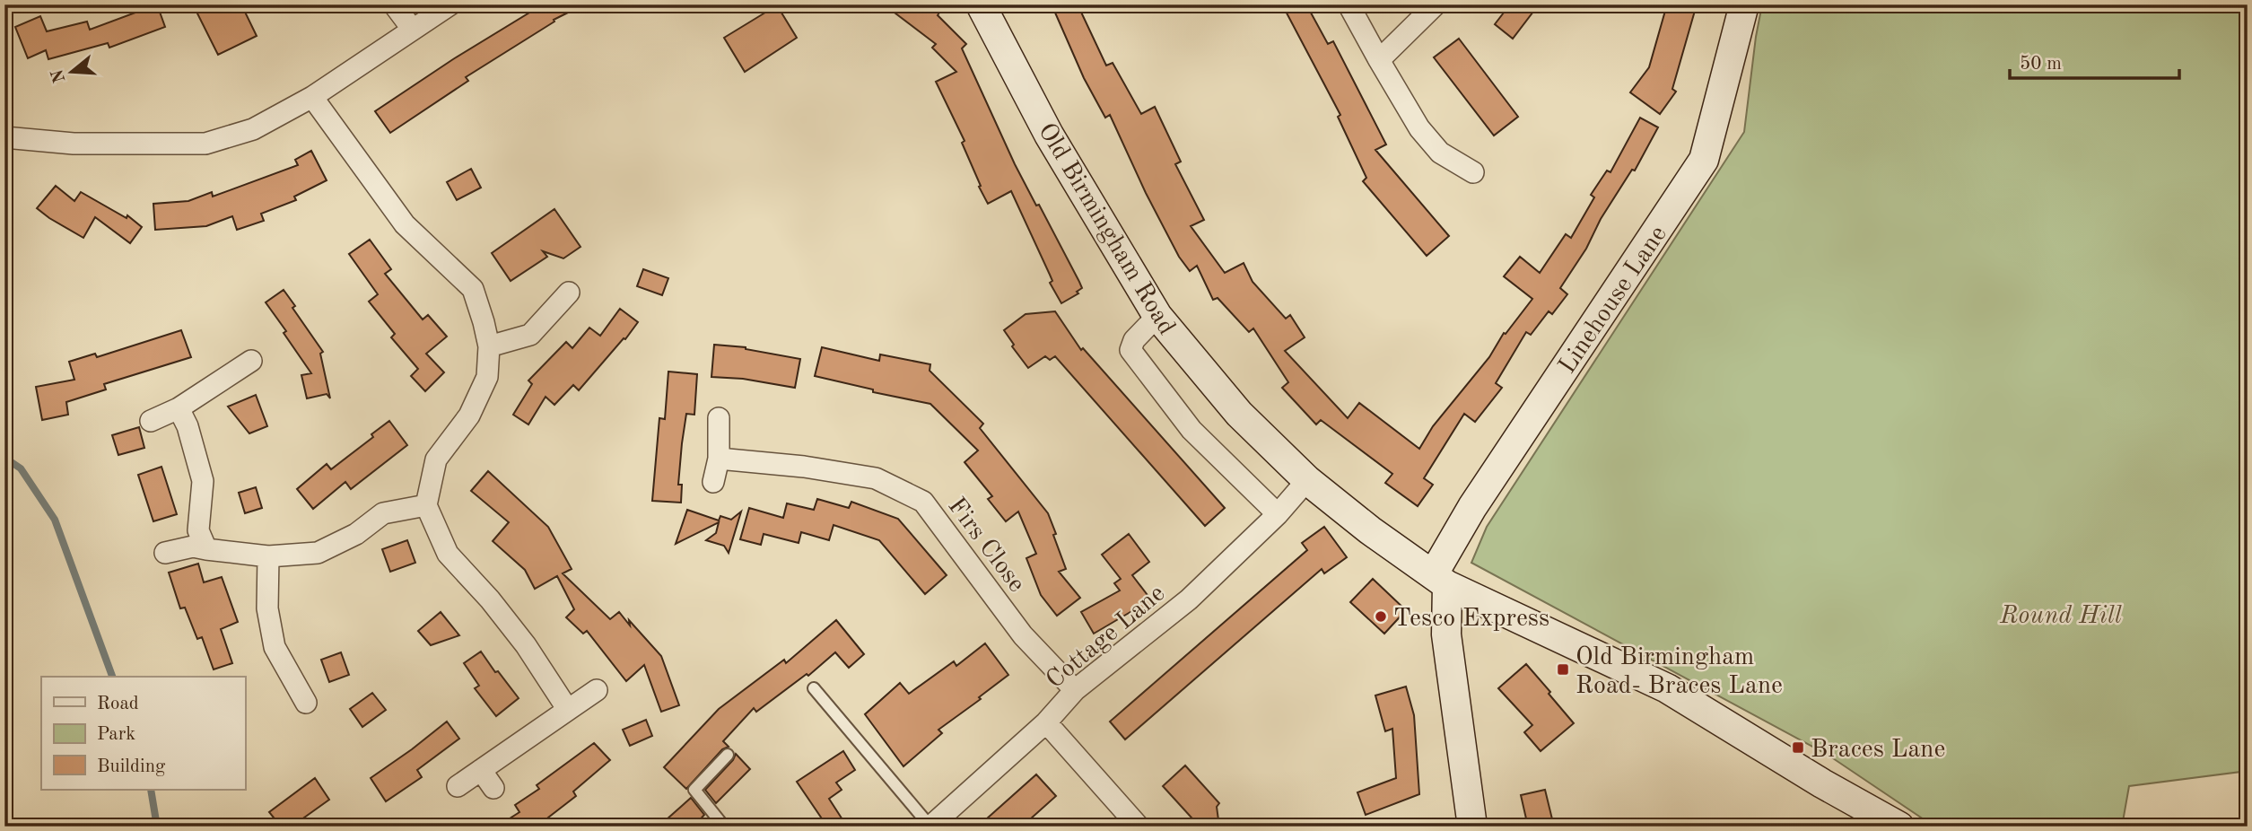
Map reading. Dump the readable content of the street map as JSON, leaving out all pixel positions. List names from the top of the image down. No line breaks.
{"streets":{"main road":["Old Birmingham Road","Linehouse Lane"],"street":["Firs Close","Cottage Lane"]},"crossings":[["Old Birmingham Road","Linehouse Lane"],["Old Birmingham Road","Cottage Lane"],["Firs Close","Cottage Lane"]],"parks":["Round Hill"],"places":{"other":["Tesco Express"],"transit":["Old Birmingham Road- Braces Lane","Braces Lane"]},"legend":["Road","Park","Building"],"scale_bar":"50 m","north":"left"}
